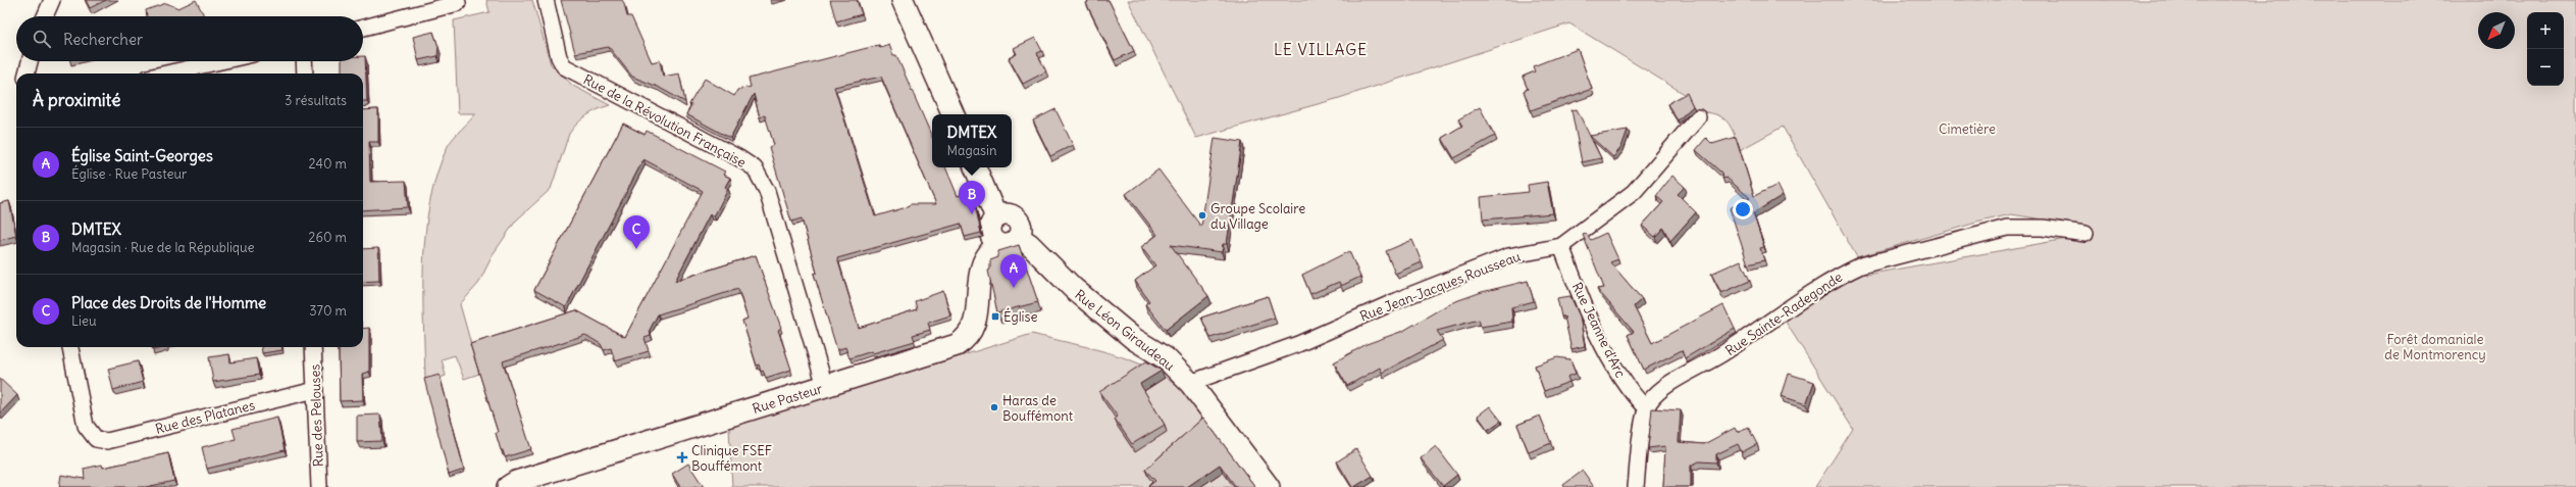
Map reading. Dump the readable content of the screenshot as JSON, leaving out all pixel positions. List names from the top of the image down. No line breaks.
{"streets":{"street":["Rue de la Révolution Française","Rue Jean-Jacques Rousseau","Rue Sainte-Radegonde","Rue Léon Giraudeau","Rue Jeanne d'Arc","Rue Pasteur","Rue des Pelouses","Rue des Platanes"]},"crossings":[["Rue de la Révolution Française","Rue Pasteur"],["Rue Jean-Jacques Rousseau","Rue Léon Giraudeau"],["Rue Jean-Jacques Rousseau","Rue Jeanne d'Arc"],["Rue Sainte-Radegonde","Rue Jeanne d'Arc"],["Rue Léon Giraudeau","Rue Pasteur"],["Rue des Pelouses","Rue des Platanes"]],"districts":["LE VILLAGE"],"parks":["Cimetière","Forêt domaniale de Montmorency"],"places":{"other":["Groupe Scolaire du Village","Haras de Bouffémont"],"transit":["Église"],"health":["Clinique FSEF Bouffémont"]},"north":"bottom left","page":{"map_buttons":["+","−"],"search":"Rechercher","heading":["À proximité","3 résultats"],"popup":["DMTEX","Magasin"],"list":[{"mark":"A","name":"Église Saint-Georges","note":"Église · Rue Pasteur","value":"240 m"},{"mark":"B","name":"DMTEX","note":"Magasin · Rue de la République","value":"260 m"},{"mark":"C","name":"Place des Droits de l'Homme","note":"Lieu","value":"370 m"}],"pins":["B","C","A"]}}
